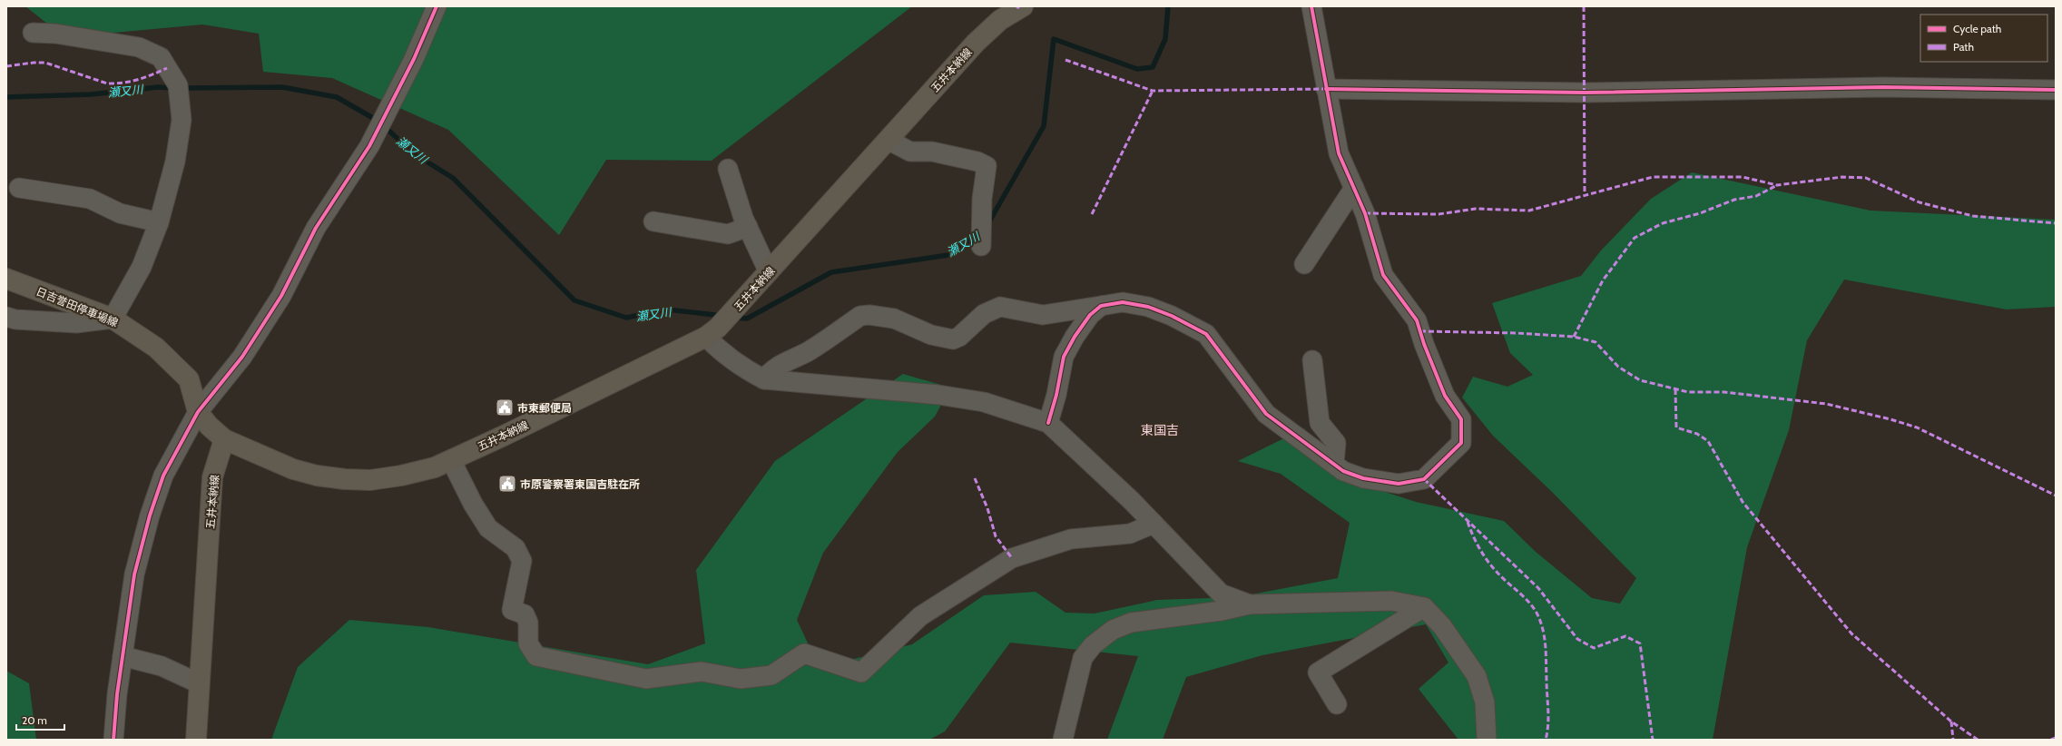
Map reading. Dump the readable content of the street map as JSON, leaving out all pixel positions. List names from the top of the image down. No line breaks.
{"streets":{"main road":["五井本納線","日吉誉田停車場線"]},"crossings":[["五井本納線","日吉誉田停車場線"]],"districts":["東国吉"],"water":["瀬又川"],"places":{"public building":["市東郵便局","市原警察署東国吉駐在所"]},"legend":["Cycle path","Path"],"scale_bar":"20 m"}
